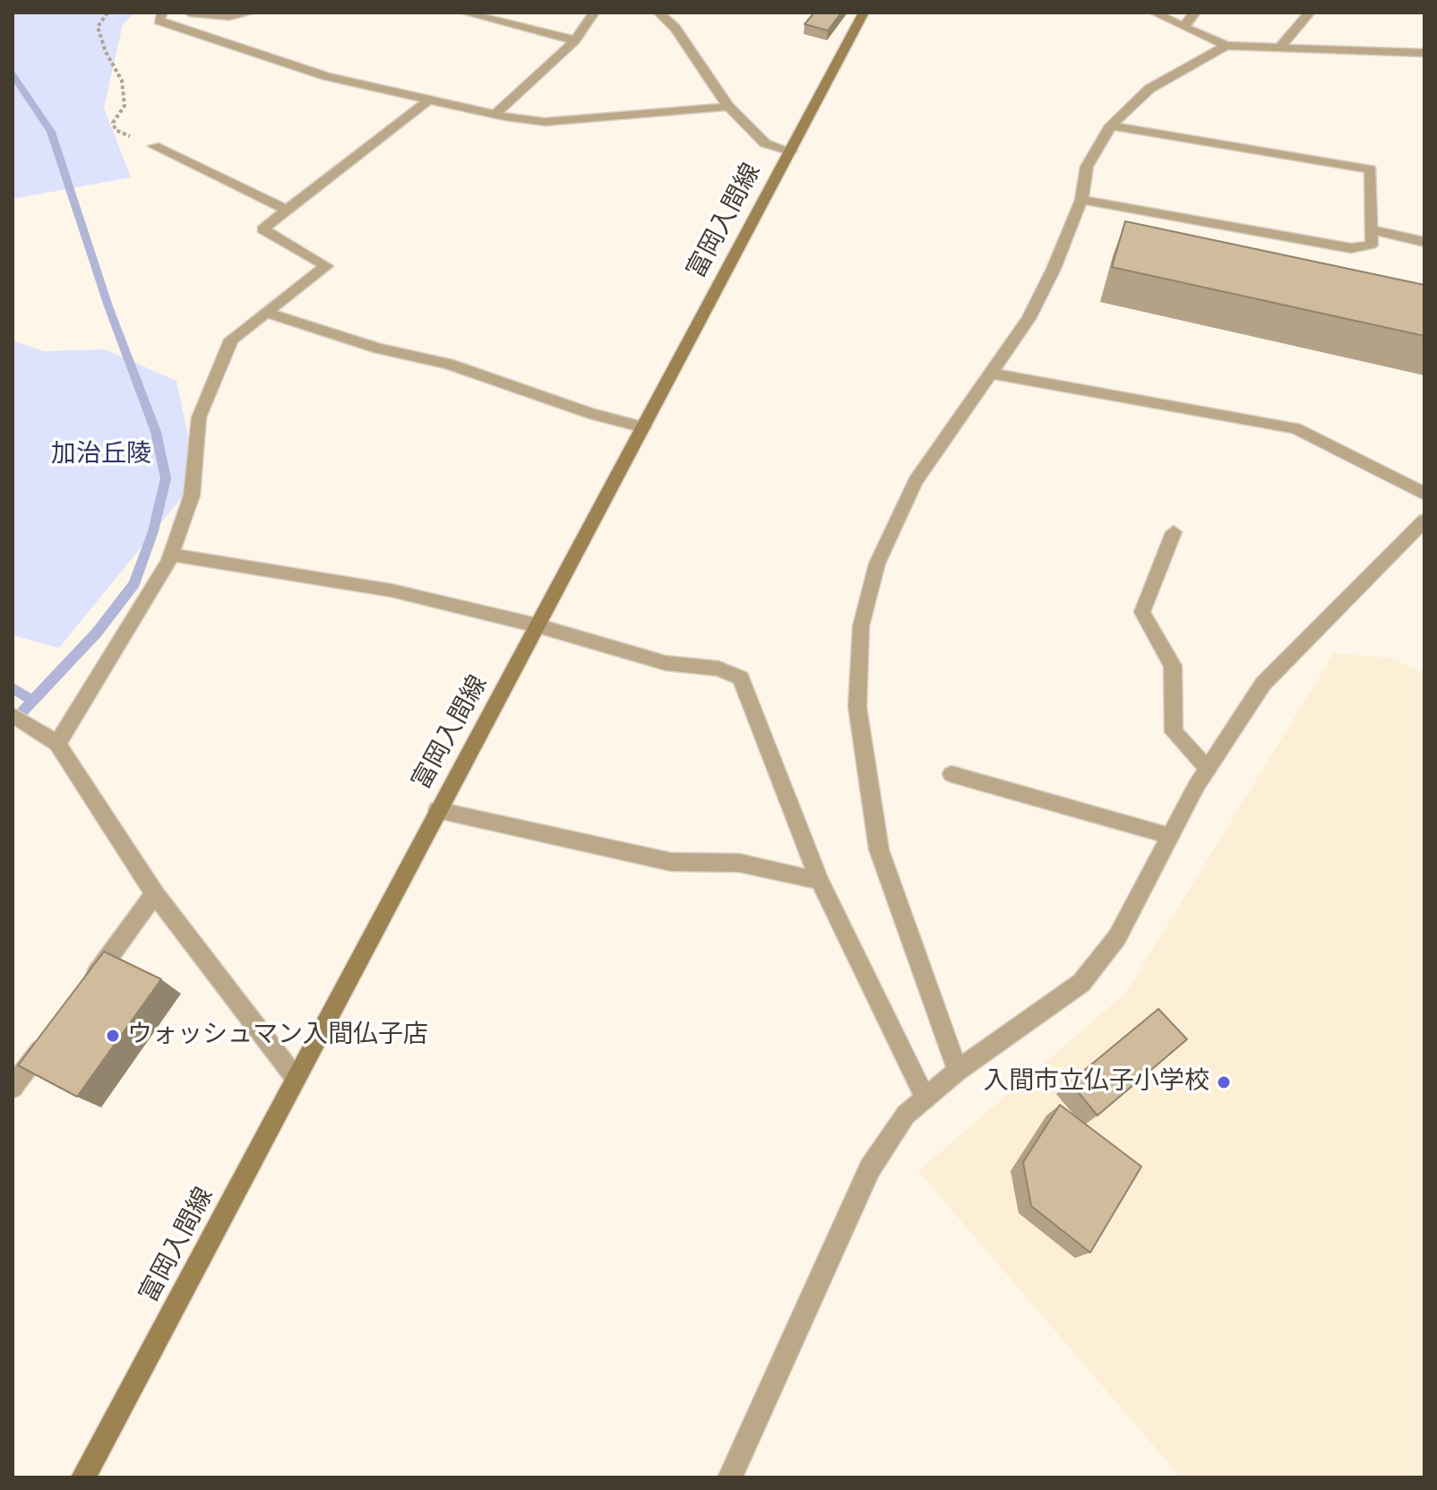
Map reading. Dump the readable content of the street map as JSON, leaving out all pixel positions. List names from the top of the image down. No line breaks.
{"streets":{"main road":["富岡入間線"]},"parks":["加治丘陵"],"places":["ウォッシュマン入間仏子店","入間市立仏子小学校"]}
